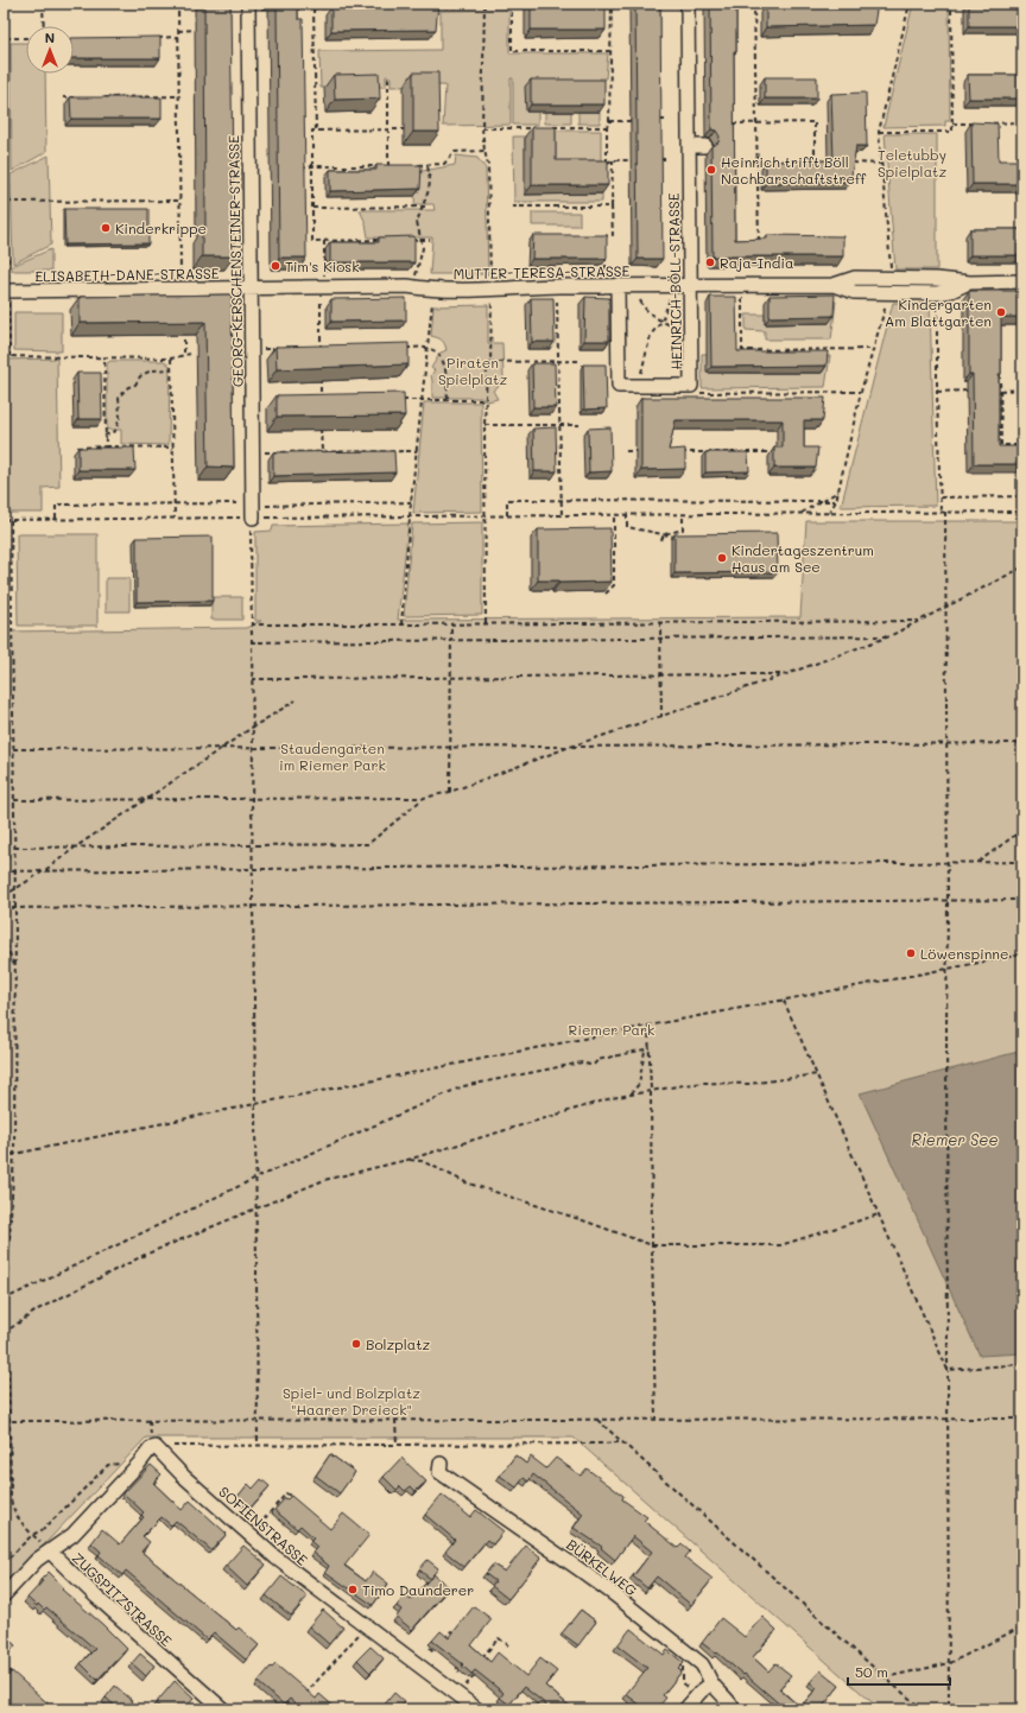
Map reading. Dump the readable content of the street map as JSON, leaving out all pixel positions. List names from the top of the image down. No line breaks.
{"streets":{"street":["GEORG-KERSCHENSTEINER-STRASSE","MUTTER-TERESA-STRASSE","ELISABETH-DANE-STRASSE","HEINRICH-BÖLL-STRASSE","SOFIENSTRASSE","BÜRKELWEG","ZUGSPITZSTRASSE"]},"crossings":[["GEORG-KERSCHENSTEINER-STRASSE","MUTTER-TERESA-STRASSE"],["GEORG-KERSCHENSTEINER-STRASSE","ELISABETH-DANE-STRASSE"],["MUTTER-TERESA-STRASSE","ELISABETH-DANE-STRASSE"],["MUTTER-TERESA-STRASSE","HEINRICH-BÖLL-STRASSE"]],"water":["Riemer See"],"parks":["Teletubby Spielplatz","Piraten Spielplatz","Staudengarten im Riemer Park","Riemer Park","Spiel- und Bolzplatz \"Haarer Dreieck\""],"places":["Heinrich trifft Böll Nachbarschaftstreff","Kinderkrippe","Raja-India","Tim's Kiosk","Kindergarten Am Blattgarten","Kindertageszentrum Haus am See","Löwenspinne","Bolzplatz","Timo Daunderer"],"scale_bar":"50 m","north":"top"}
